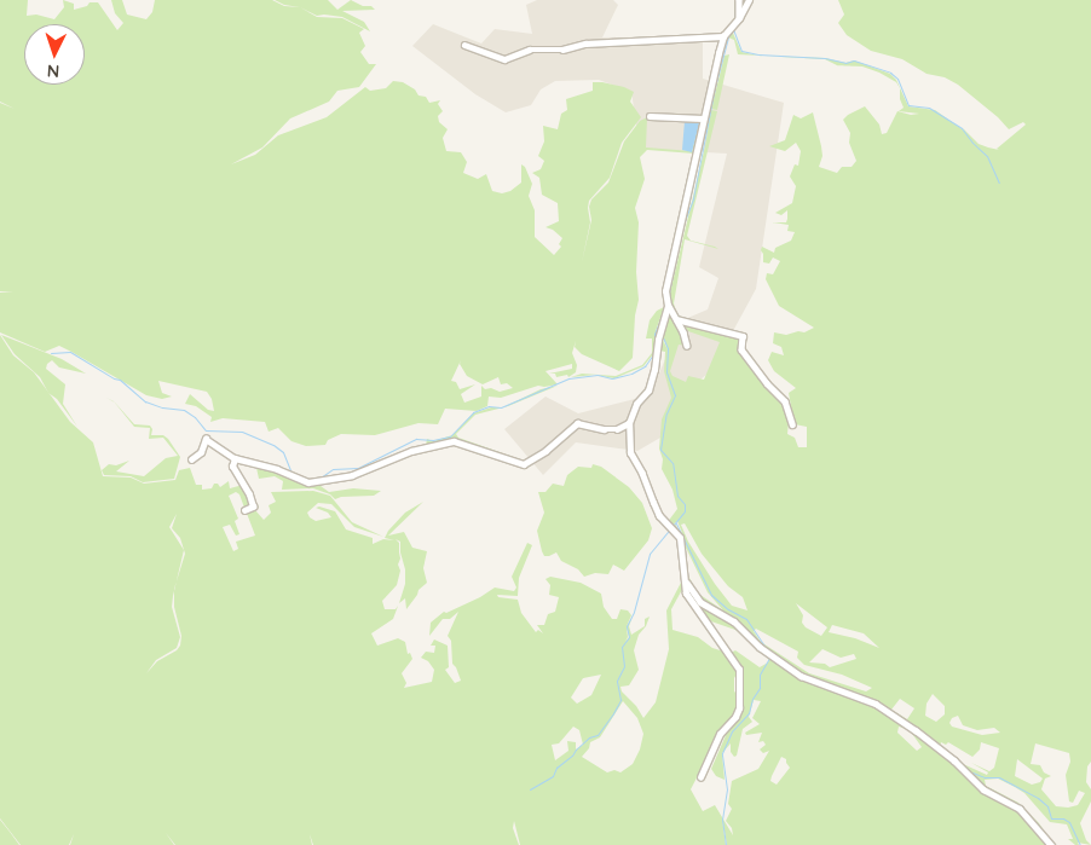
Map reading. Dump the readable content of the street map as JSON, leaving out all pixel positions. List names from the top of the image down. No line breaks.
{"north":"bottom"}
